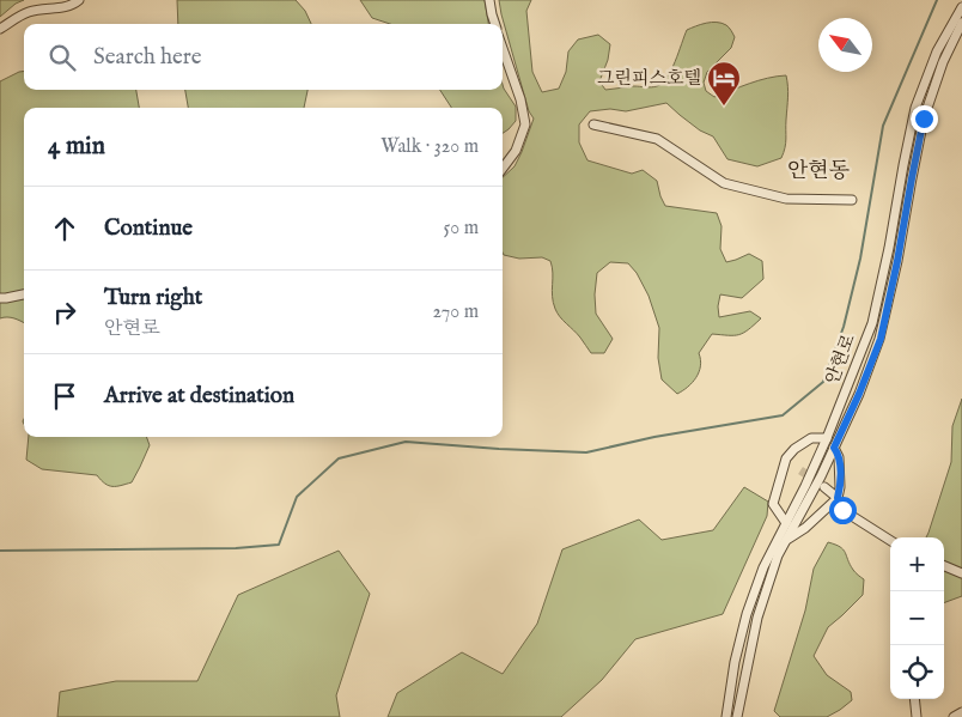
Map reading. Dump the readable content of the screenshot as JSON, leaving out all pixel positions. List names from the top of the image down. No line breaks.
{"streets":{"street":["안현로"]},"districts":["안현동"],"places":{"hotel":["그린피스호텔"]},"north":"top left","page":{"search":"Search here","heading":["4 min","Walk · 320 m"],"list":[["Continue","50 m"],["Turn right","안현로","270 m"],"Arrive at destination"],"map_buttons":["+","−"]}}
